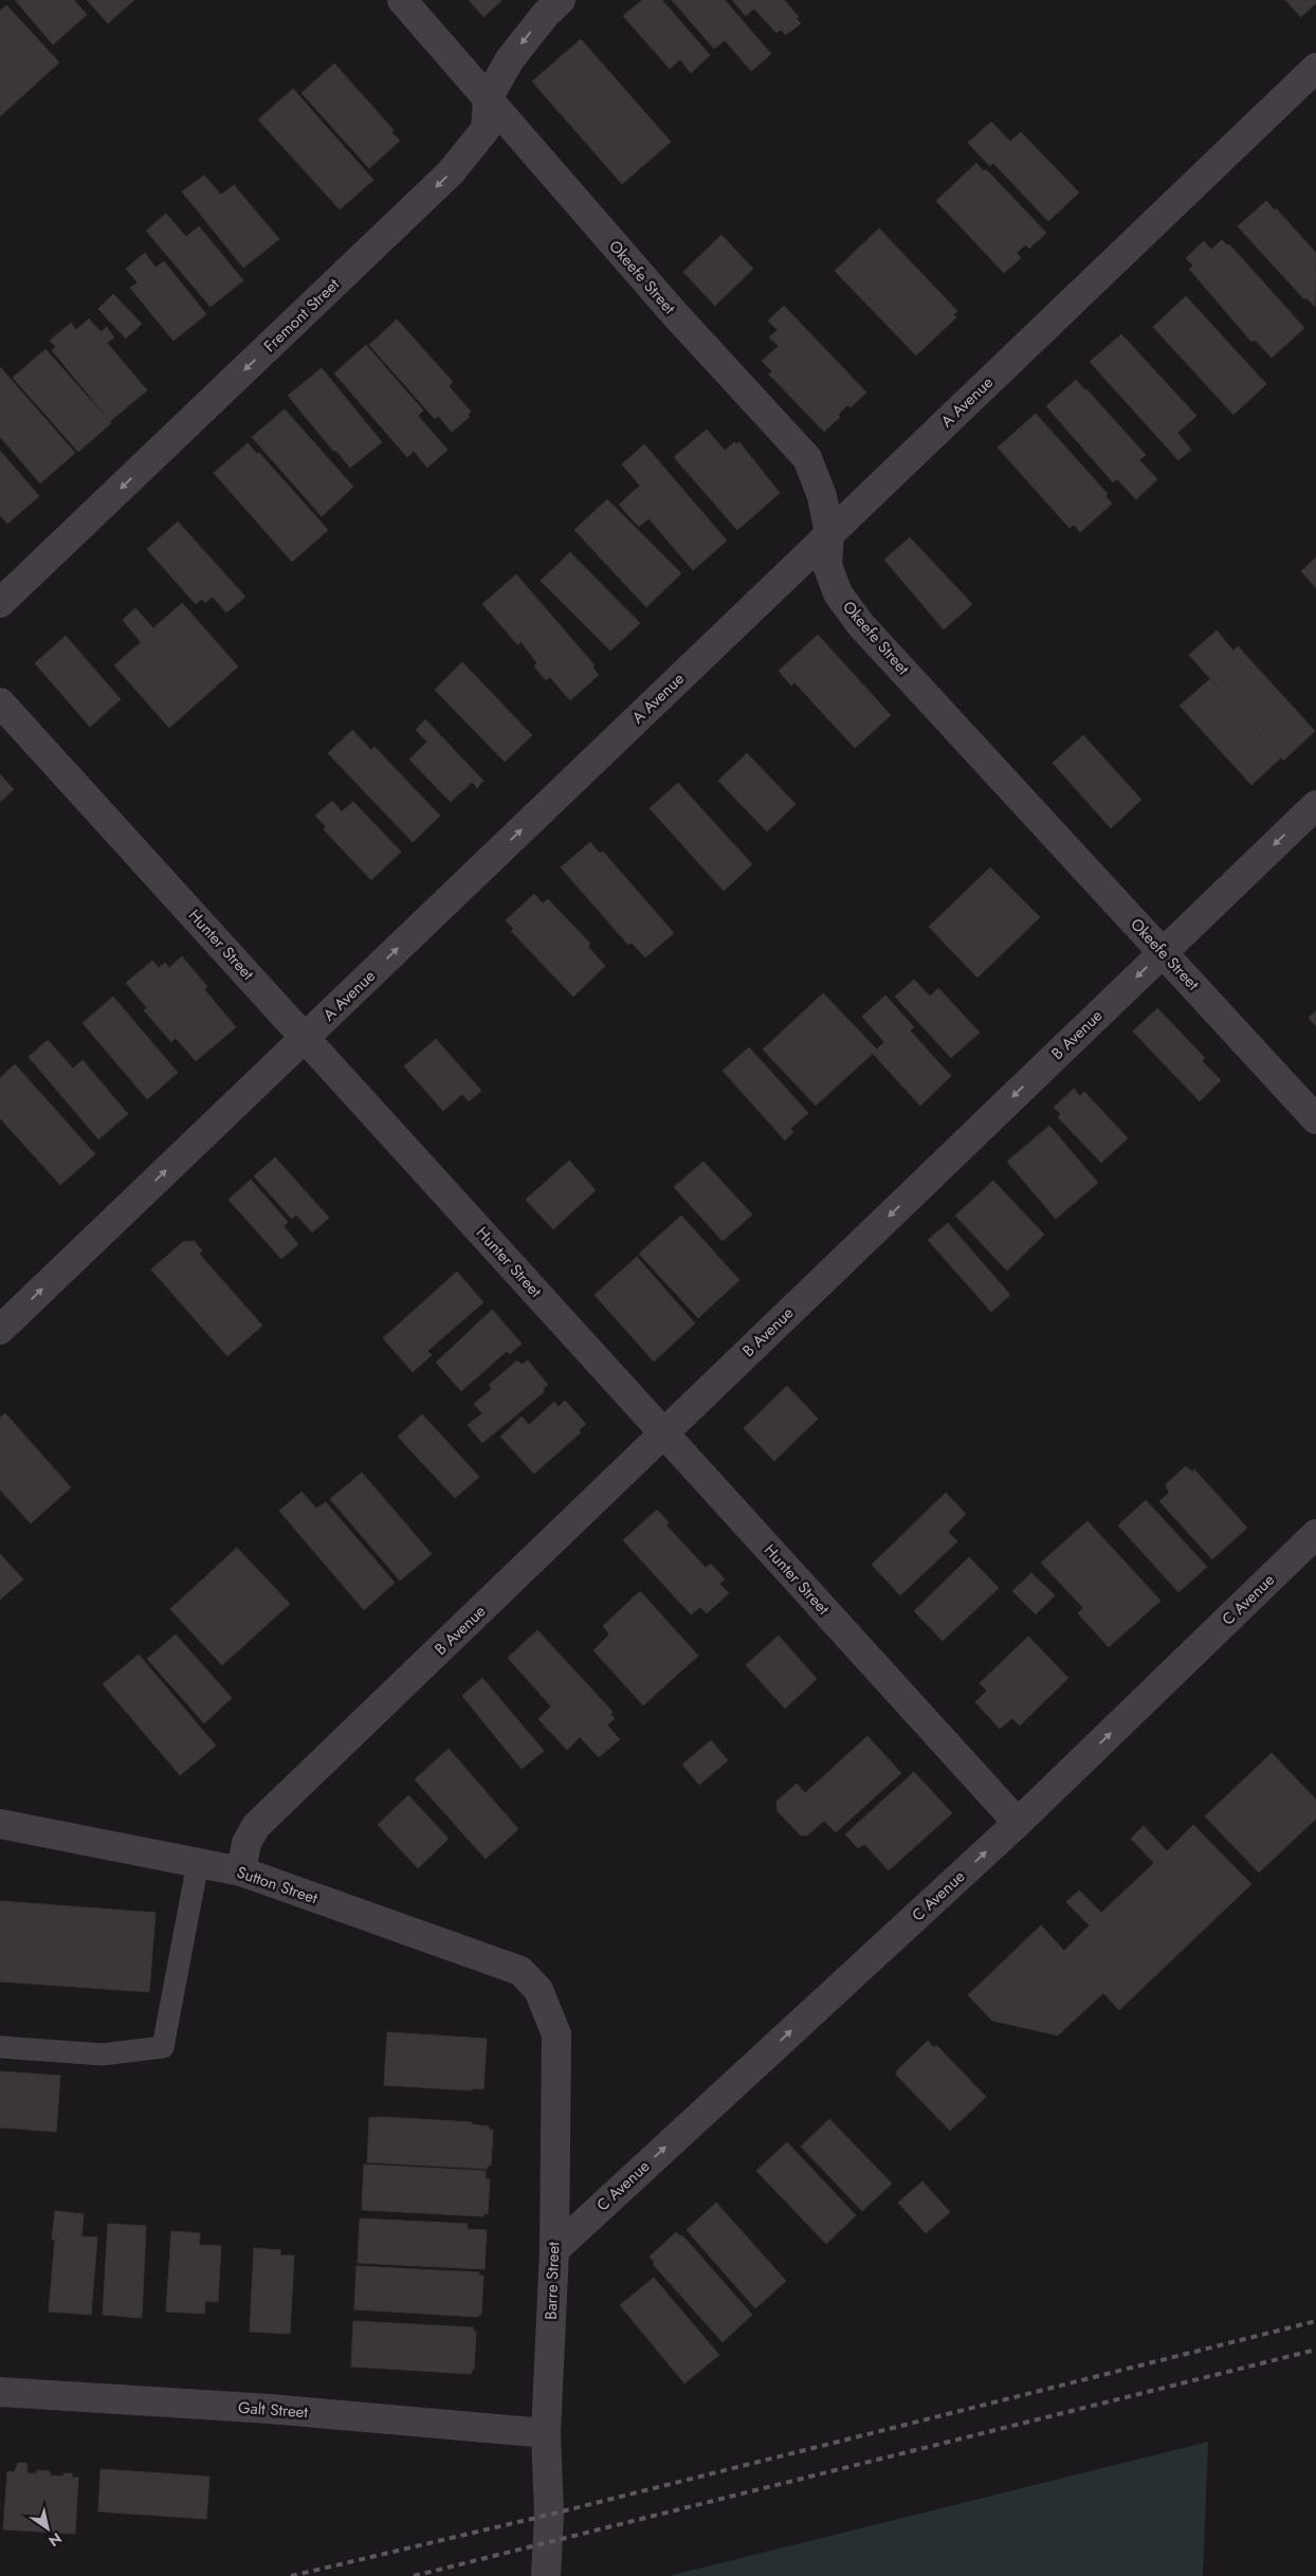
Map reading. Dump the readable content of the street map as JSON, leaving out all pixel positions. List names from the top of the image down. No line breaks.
{"streets":{"street":["Okeefe Street","Fremont Street","A Avenue","Hunter Street","B Avenue","C Avenue","Sutton Street","Barre Street","Galt Street"]},"crossings":[["Okeefe Street","Fremont Street"],["Okeefe Street","A Avenue"],["Okeefe Street","B Avenue"],["A Avenue","Hunter Street"],["Hunter Street","B Avenue"],["Hunter Street","C Avenue"],["B Avenue","Sutton Street"],["C Avenue","Barre Street"],["Sutton Street","Barre Street"],["Barre Street","Galt Street"]],"one_way":["Fremont Street","A Avenue","B Avenue","C Avenue"],"north":"bottom right"}
